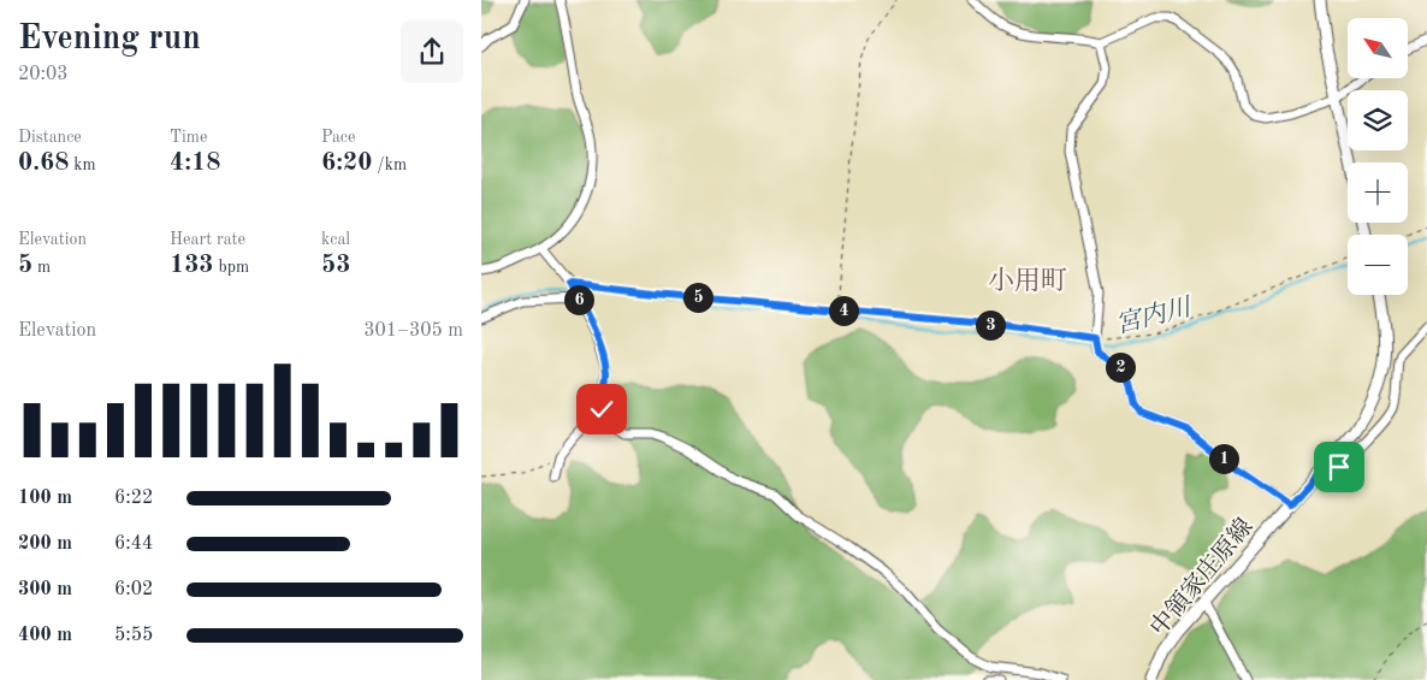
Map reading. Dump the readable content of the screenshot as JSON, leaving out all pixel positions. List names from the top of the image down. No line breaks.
{"streets":{"main road":["中領家庄原線"]},"districts":["小用町"],"water":["宮内川"],"north":"top left","page":{"heading":["Evening run","20:03"],"map_buttons":["+","−"],"stats":[["Distance","0.68 km"],["Time","4:18"],["Pace","6:20 /km"],["Elevation","5 m"],["Heart rate","133 bpm"],["kcal","53"]],"pins":["5","6","4","3","2","1"],"chart":["Elevation","301–305 m"],"list":[{"name":"100 m","note":"6:22"},{"name":"200 m","note":"6:44"},{"name":"300 m","note":"6:02"},{"name":"400 m","note":"5:55"}]}}
